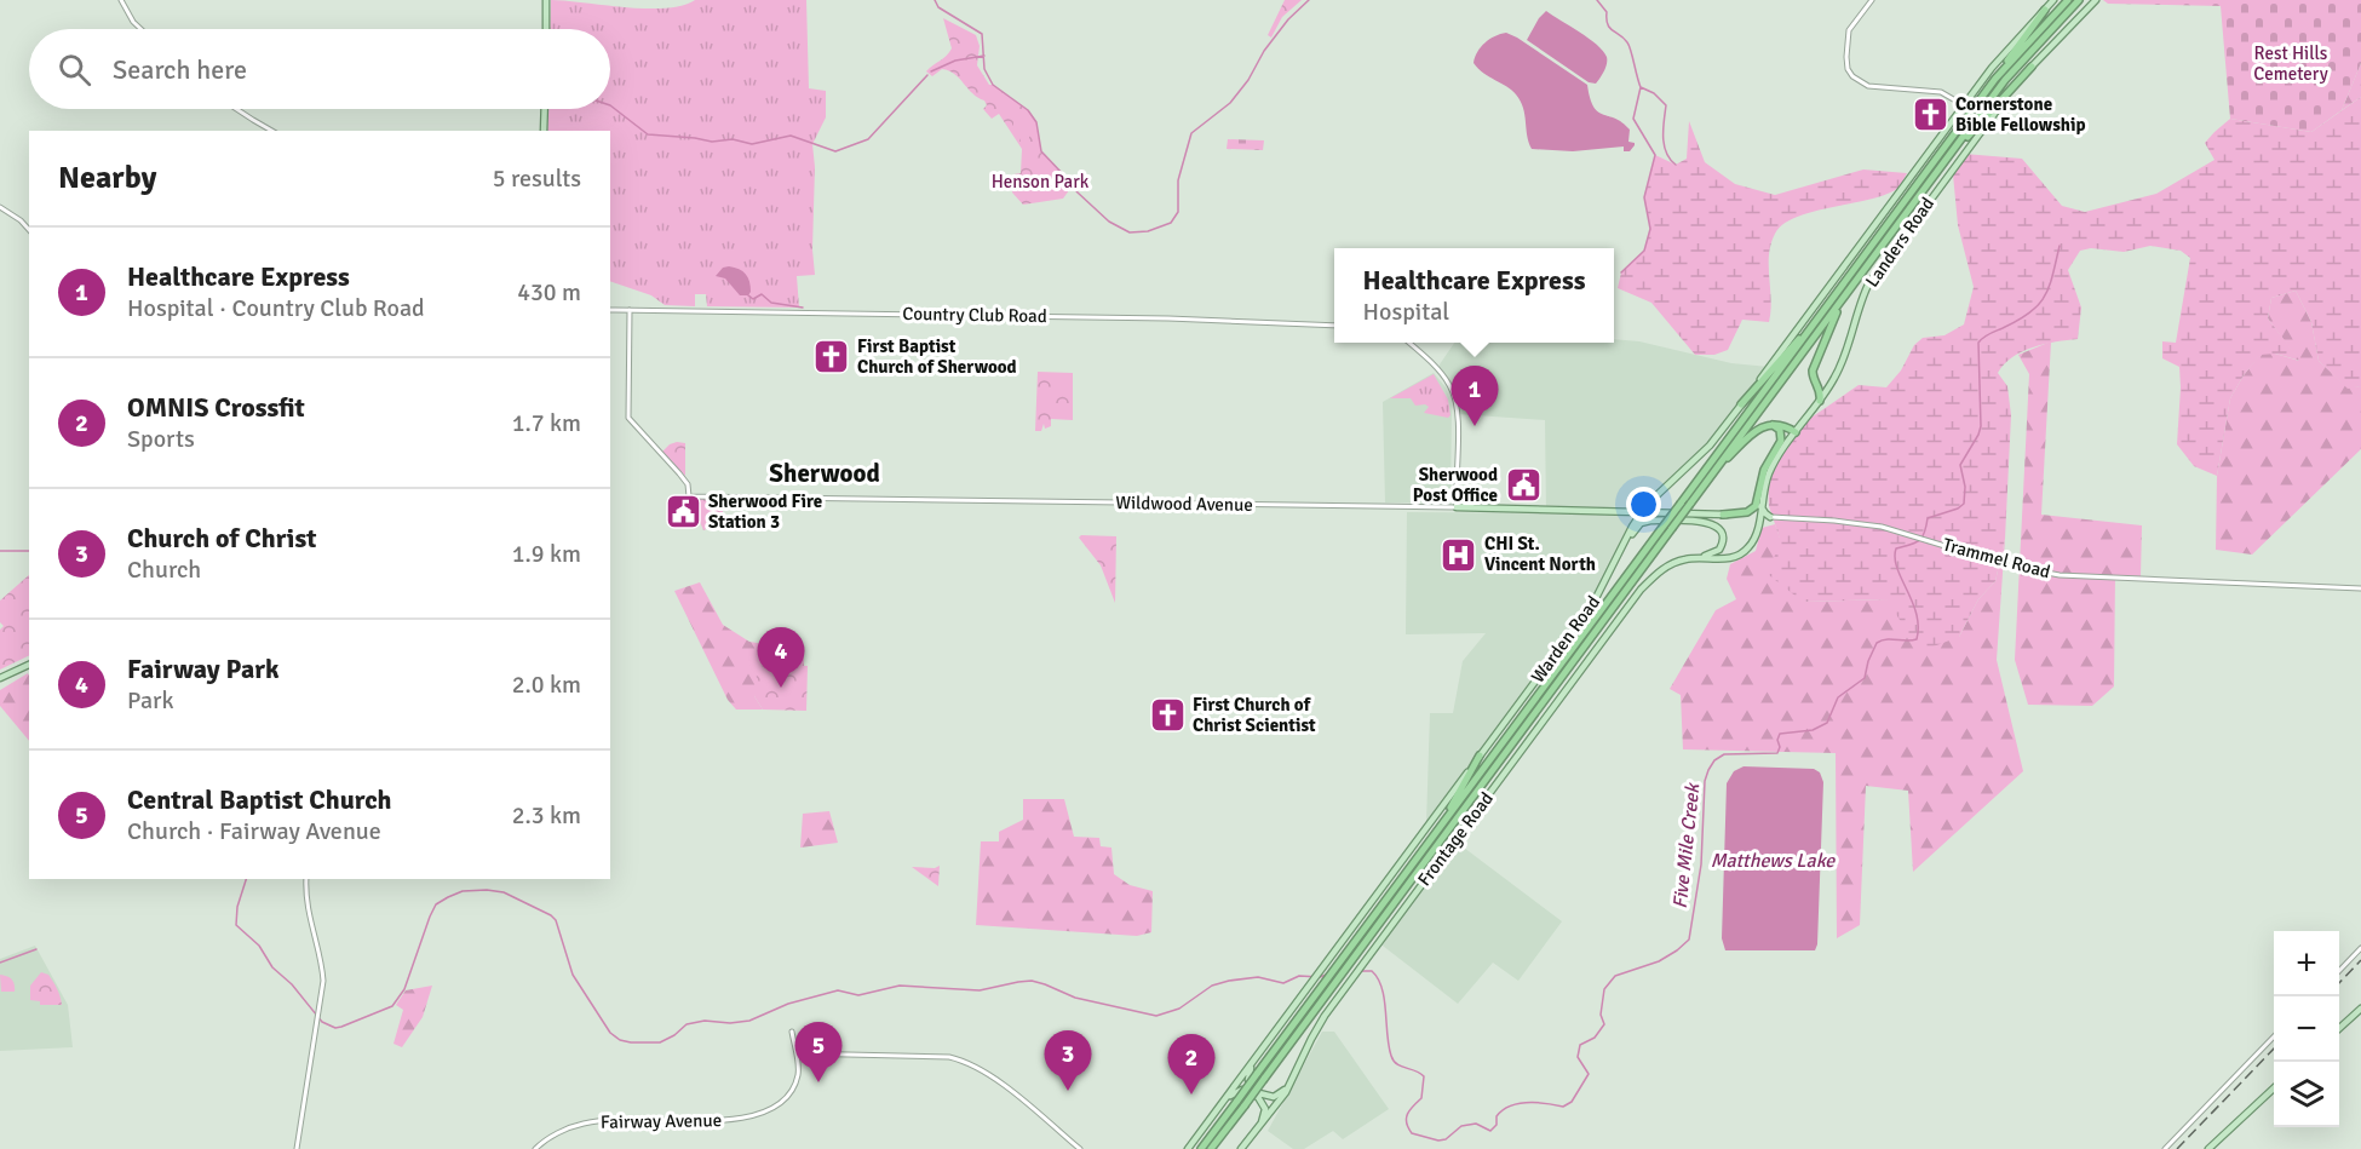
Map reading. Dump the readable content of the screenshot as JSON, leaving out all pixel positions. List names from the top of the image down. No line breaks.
{"streets":{"main road":["Landers Road","Wildwood Avenue","Trammel Road","Warden Road","Frontage Road"],"street":["Country Club Road","Fairway Avenue"]},"crossings":[["Landers Road","Trammel Road"],["Landers Road","Frontage Road"],["Country Club Road","Wildwood Avenue"],["Wildwood Avenue","Trammel Road"],["Wildwood Avenue","Warden Road"]],"districts":["Sherwood"],"water":["Five Mile Creek","Matthews Lake"],"parks":["Rest Hills Cemetery","Henson Park"],"places":{"church":["Cornerstone Bible Fellowship","First Baptist Church of Sherwood","First Church of Christ Scientist"],"public building":["Sherwood Post Office","Sherwood Fire Station 3"],"hospital":["CHI St. Vincent North"]},"page":{"search":"Search here","heading":["Nearby","5 results"],"list":[{"mark":"1","name":"Healthcare Express","note":"Hospital · Country Club Road","value":"430 m"},{"mark":"2","name":"OMNIS Crossfit","note":"Sports","value":"1.7 km"},{"mark":"3","name":"Church of Christ","note":"Church","value":"1.9 km"},{"mark":"4","name":"Fairway Park","note":"Park","value":"2.0 km"},{"mark":"5","name":"Central Baptist Church","note":"Church · Fairway Avenue","value":"2.3 km"}],"popup":["Healthcare Express","Hospital"],"pins":["1","4","5","3","2"],"map_buttons":["+","−"]}}
